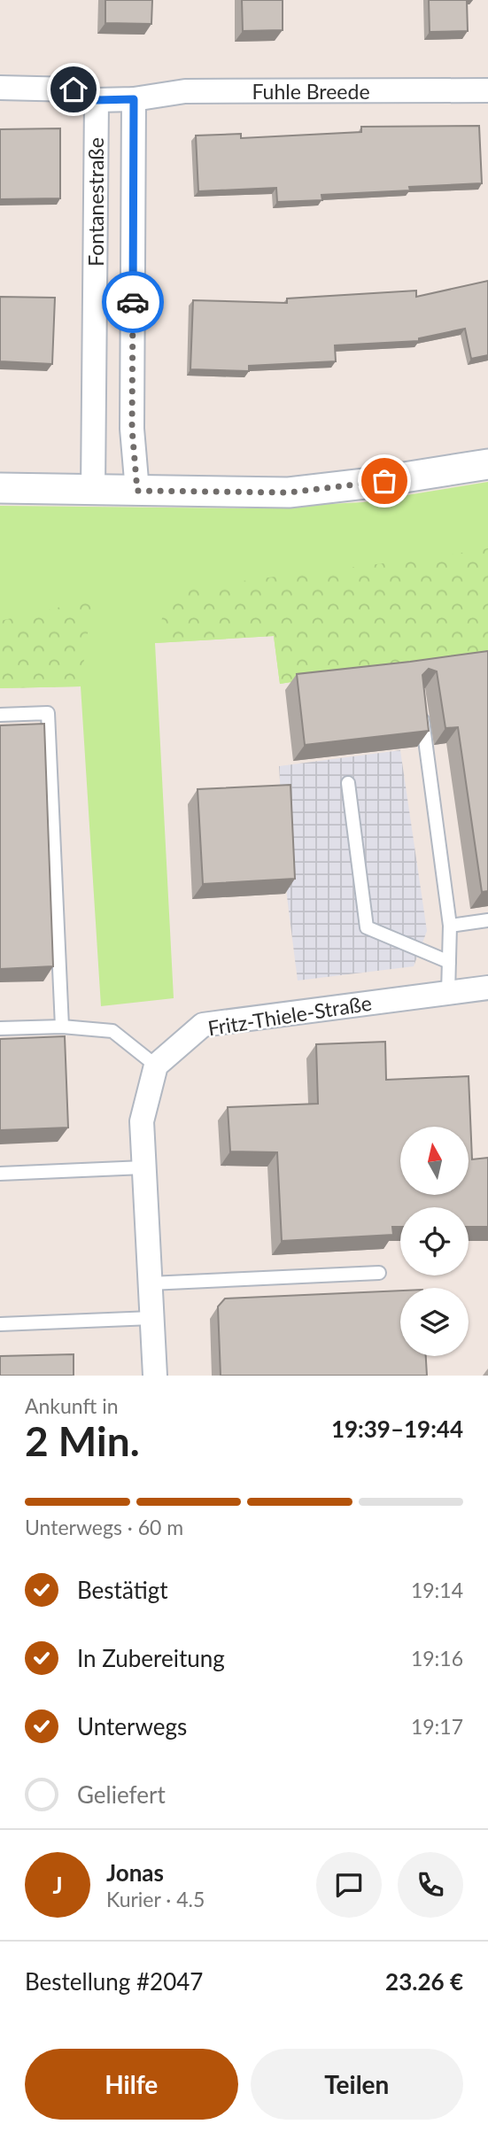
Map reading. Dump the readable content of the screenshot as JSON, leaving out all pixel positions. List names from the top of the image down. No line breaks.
{"streets":{"street":["Fuhle Breede","Fontanestraße","Fritz-Thiele-Straße"]},"crossings":[["Fuhle Breede","Fontanestraße"]],"north":"top","page":{"heading":["2 Min.","Ankunft in","19:39–19:44"],"panel":["Jonas","Kurier · 4.5","Bestellung #2047","23.26 €"],"bar":"Unterwegs · 60 m","list":[["Bestätigt","19:14"],["In Zubereitung","19:16"],["Unterwegs","19:17"],"Geliefert"],"round":"J","buttons":["Hilfe","Teilen"]}}
